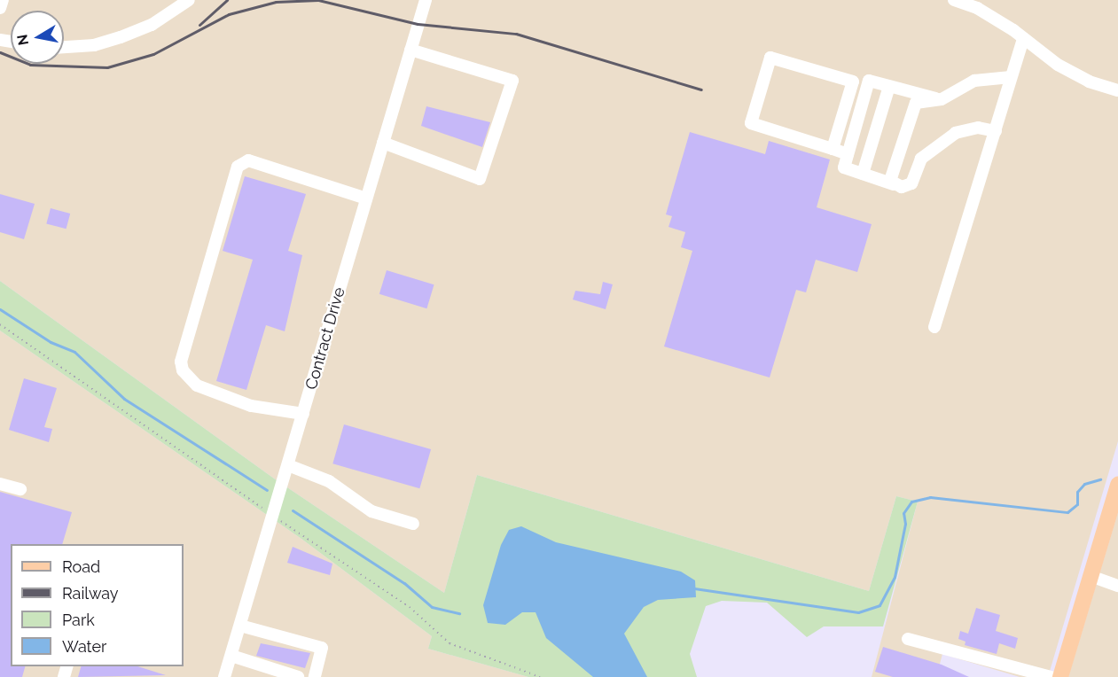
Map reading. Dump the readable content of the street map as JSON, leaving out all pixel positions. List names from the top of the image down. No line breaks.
{"streets":{"street":["Contract Drive"]},"legend":["Road","Railway","Park","Water"],"north":"left"}
